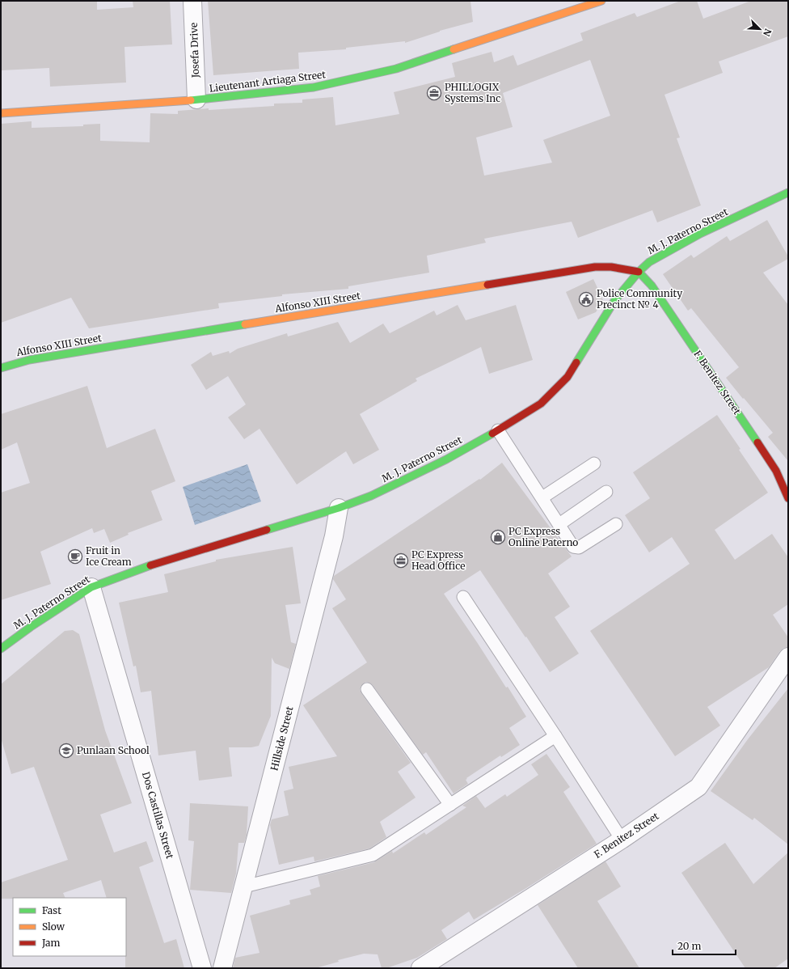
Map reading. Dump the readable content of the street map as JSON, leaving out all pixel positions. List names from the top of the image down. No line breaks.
{"streets":{"street":["Josefa Drive","Lieutenant Artiaga Street","M. J. Paterno Street","Alfonso XIII Street","F. Benitez Street","Hillside Street","Dos Castillas Street"]},"crossings":[["Josefa Drive","Lieutenant Artiaga Street"],["M. J. Paterno Street","Alfonso XIII Street"],["M. J. Paterno Street","F. Benitez Street"],["M. J. Paterno Street","Hillside Street"],["M. J. Paterno Street","Dos Castillas Street"],["Alfonso XIII Street","F. Benitez Street"]],"places":{"office":["PHILLOGIX Systems Inc","PC Express Head Office"],"public building":["Police Community Precinct № 4"],"shop":["PC Express Online Paterno"],"cafe":["Fruit in Ice Cream"],"school or university":["Punlaan School"]},"legend":["Fast","Slow","Jam"],"scale_bar":"20 m","north":"bottom right"}
